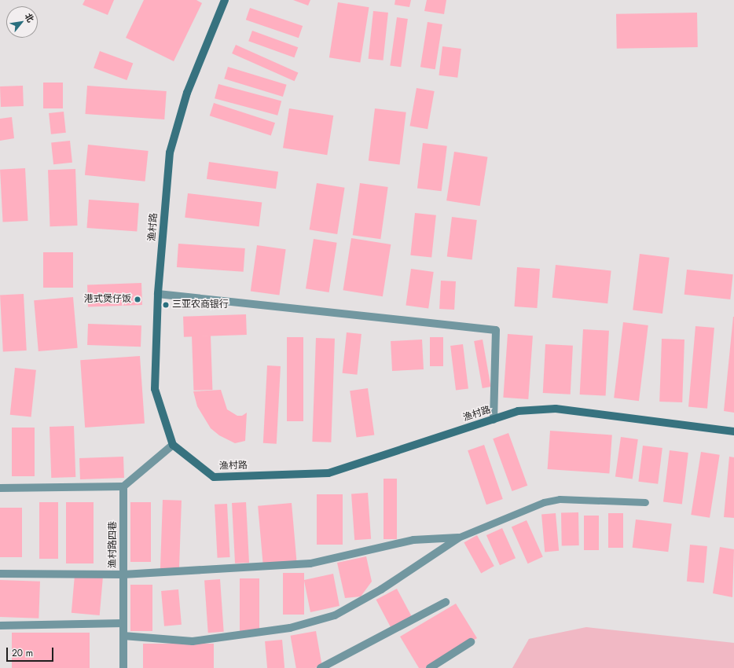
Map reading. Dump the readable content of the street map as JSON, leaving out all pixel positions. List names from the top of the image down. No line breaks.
{"streets":{"street":["渔村路","渔村路四巷"]},"places":["港式煲仔饭","三亚农商银行"],"scale_bar":"20 m","north":"top right"}
